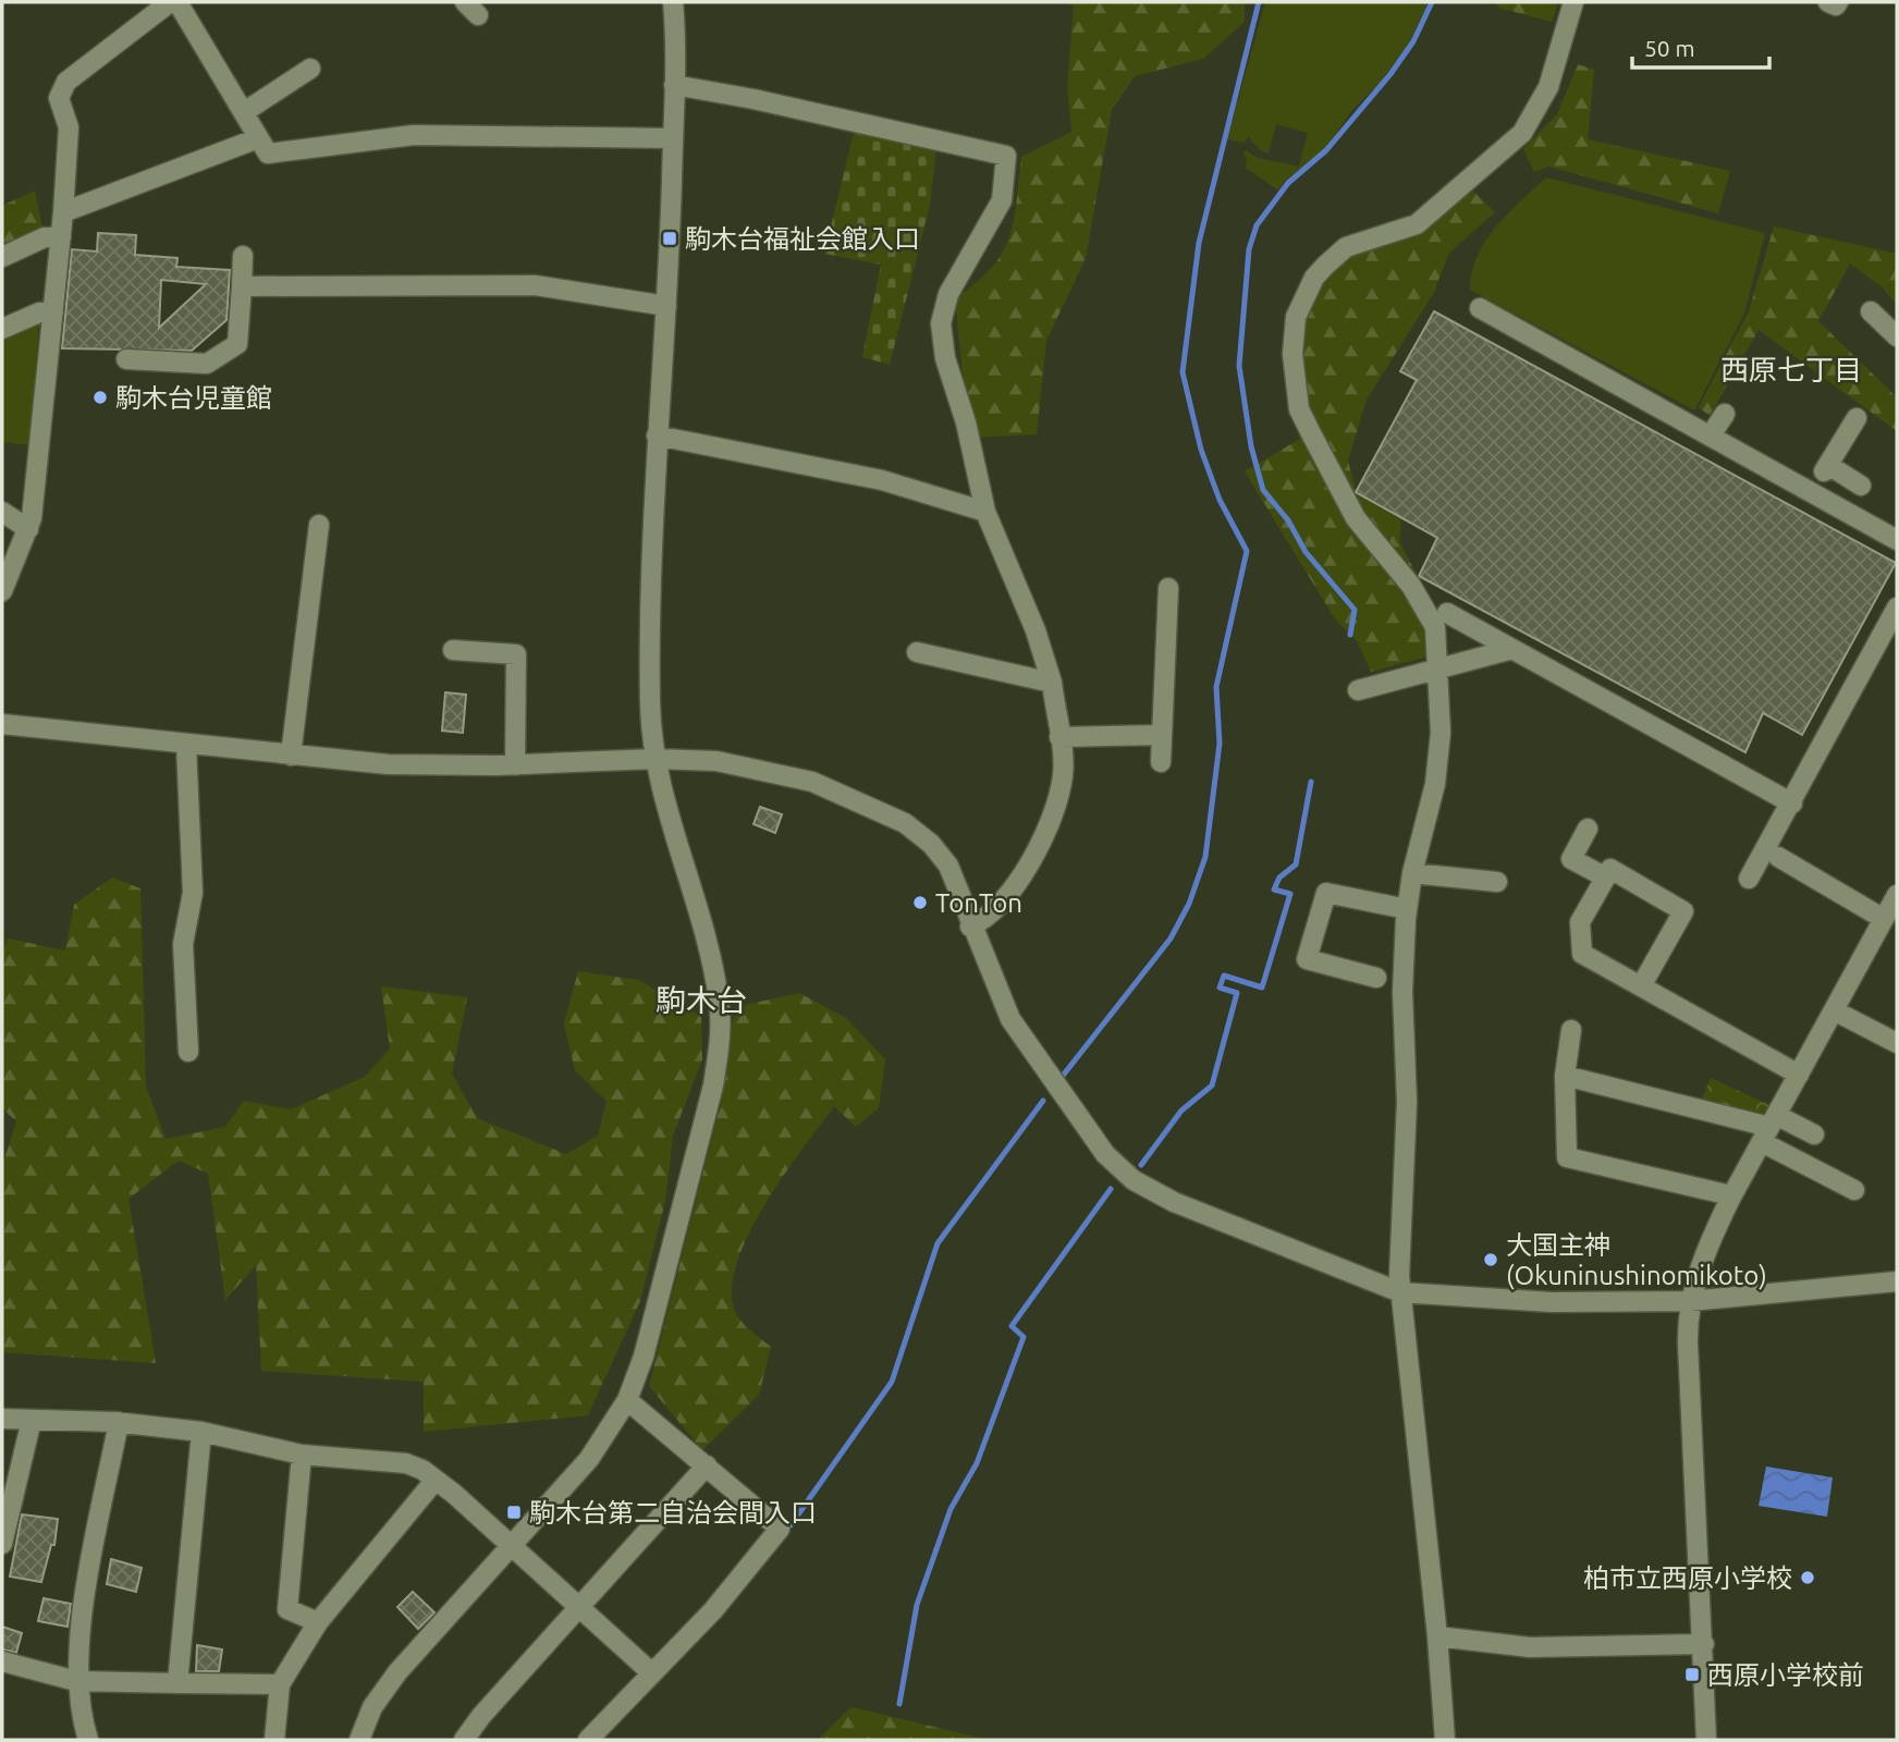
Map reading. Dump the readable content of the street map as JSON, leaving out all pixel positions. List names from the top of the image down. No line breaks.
{"districts":["西原七丁目","駒木台"],"places":{"transit":["駒木台福祉会館入口","駒木台第二自治会間入口","西原小学校前"],"other":["駒木台児童館","TonTon","大国主神 (Okuninushinomikoto)","柏市立西原小学校"]},"scale_bar":"50 m"}
